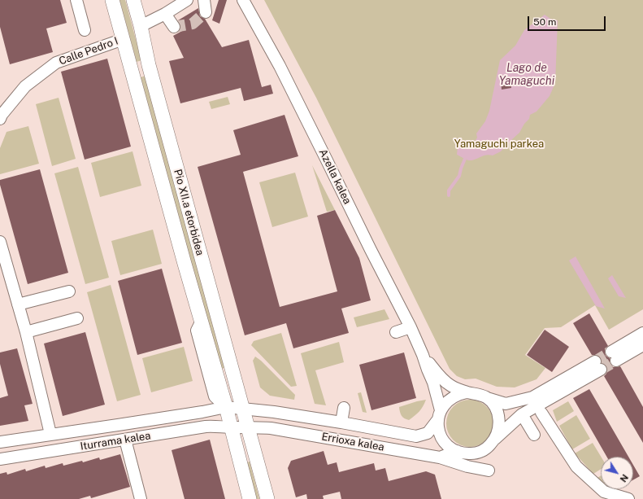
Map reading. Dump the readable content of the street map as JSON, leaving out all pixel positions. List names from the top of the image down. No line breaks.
{"streets":{"main road":["Pio XII.a etorbidea"],"street":["Calle Pedro I","Azella kalea","Iturrama kalea","Errioxa kalea"]},"crossings":[["Calle Pedro I","Pio XII.a etorbidea"],["Azella kalea","Errioxa kalea"],["Pio XII.a etorbidea","Iturrama kalea"],["Pio XII.a etorbidea","Errioxa kalea"]],"water":["Lago de Yamaguchi"],"parks":["Yamaguchi parkea"],"scale_bar":"50 m","north":"bottom right"}
